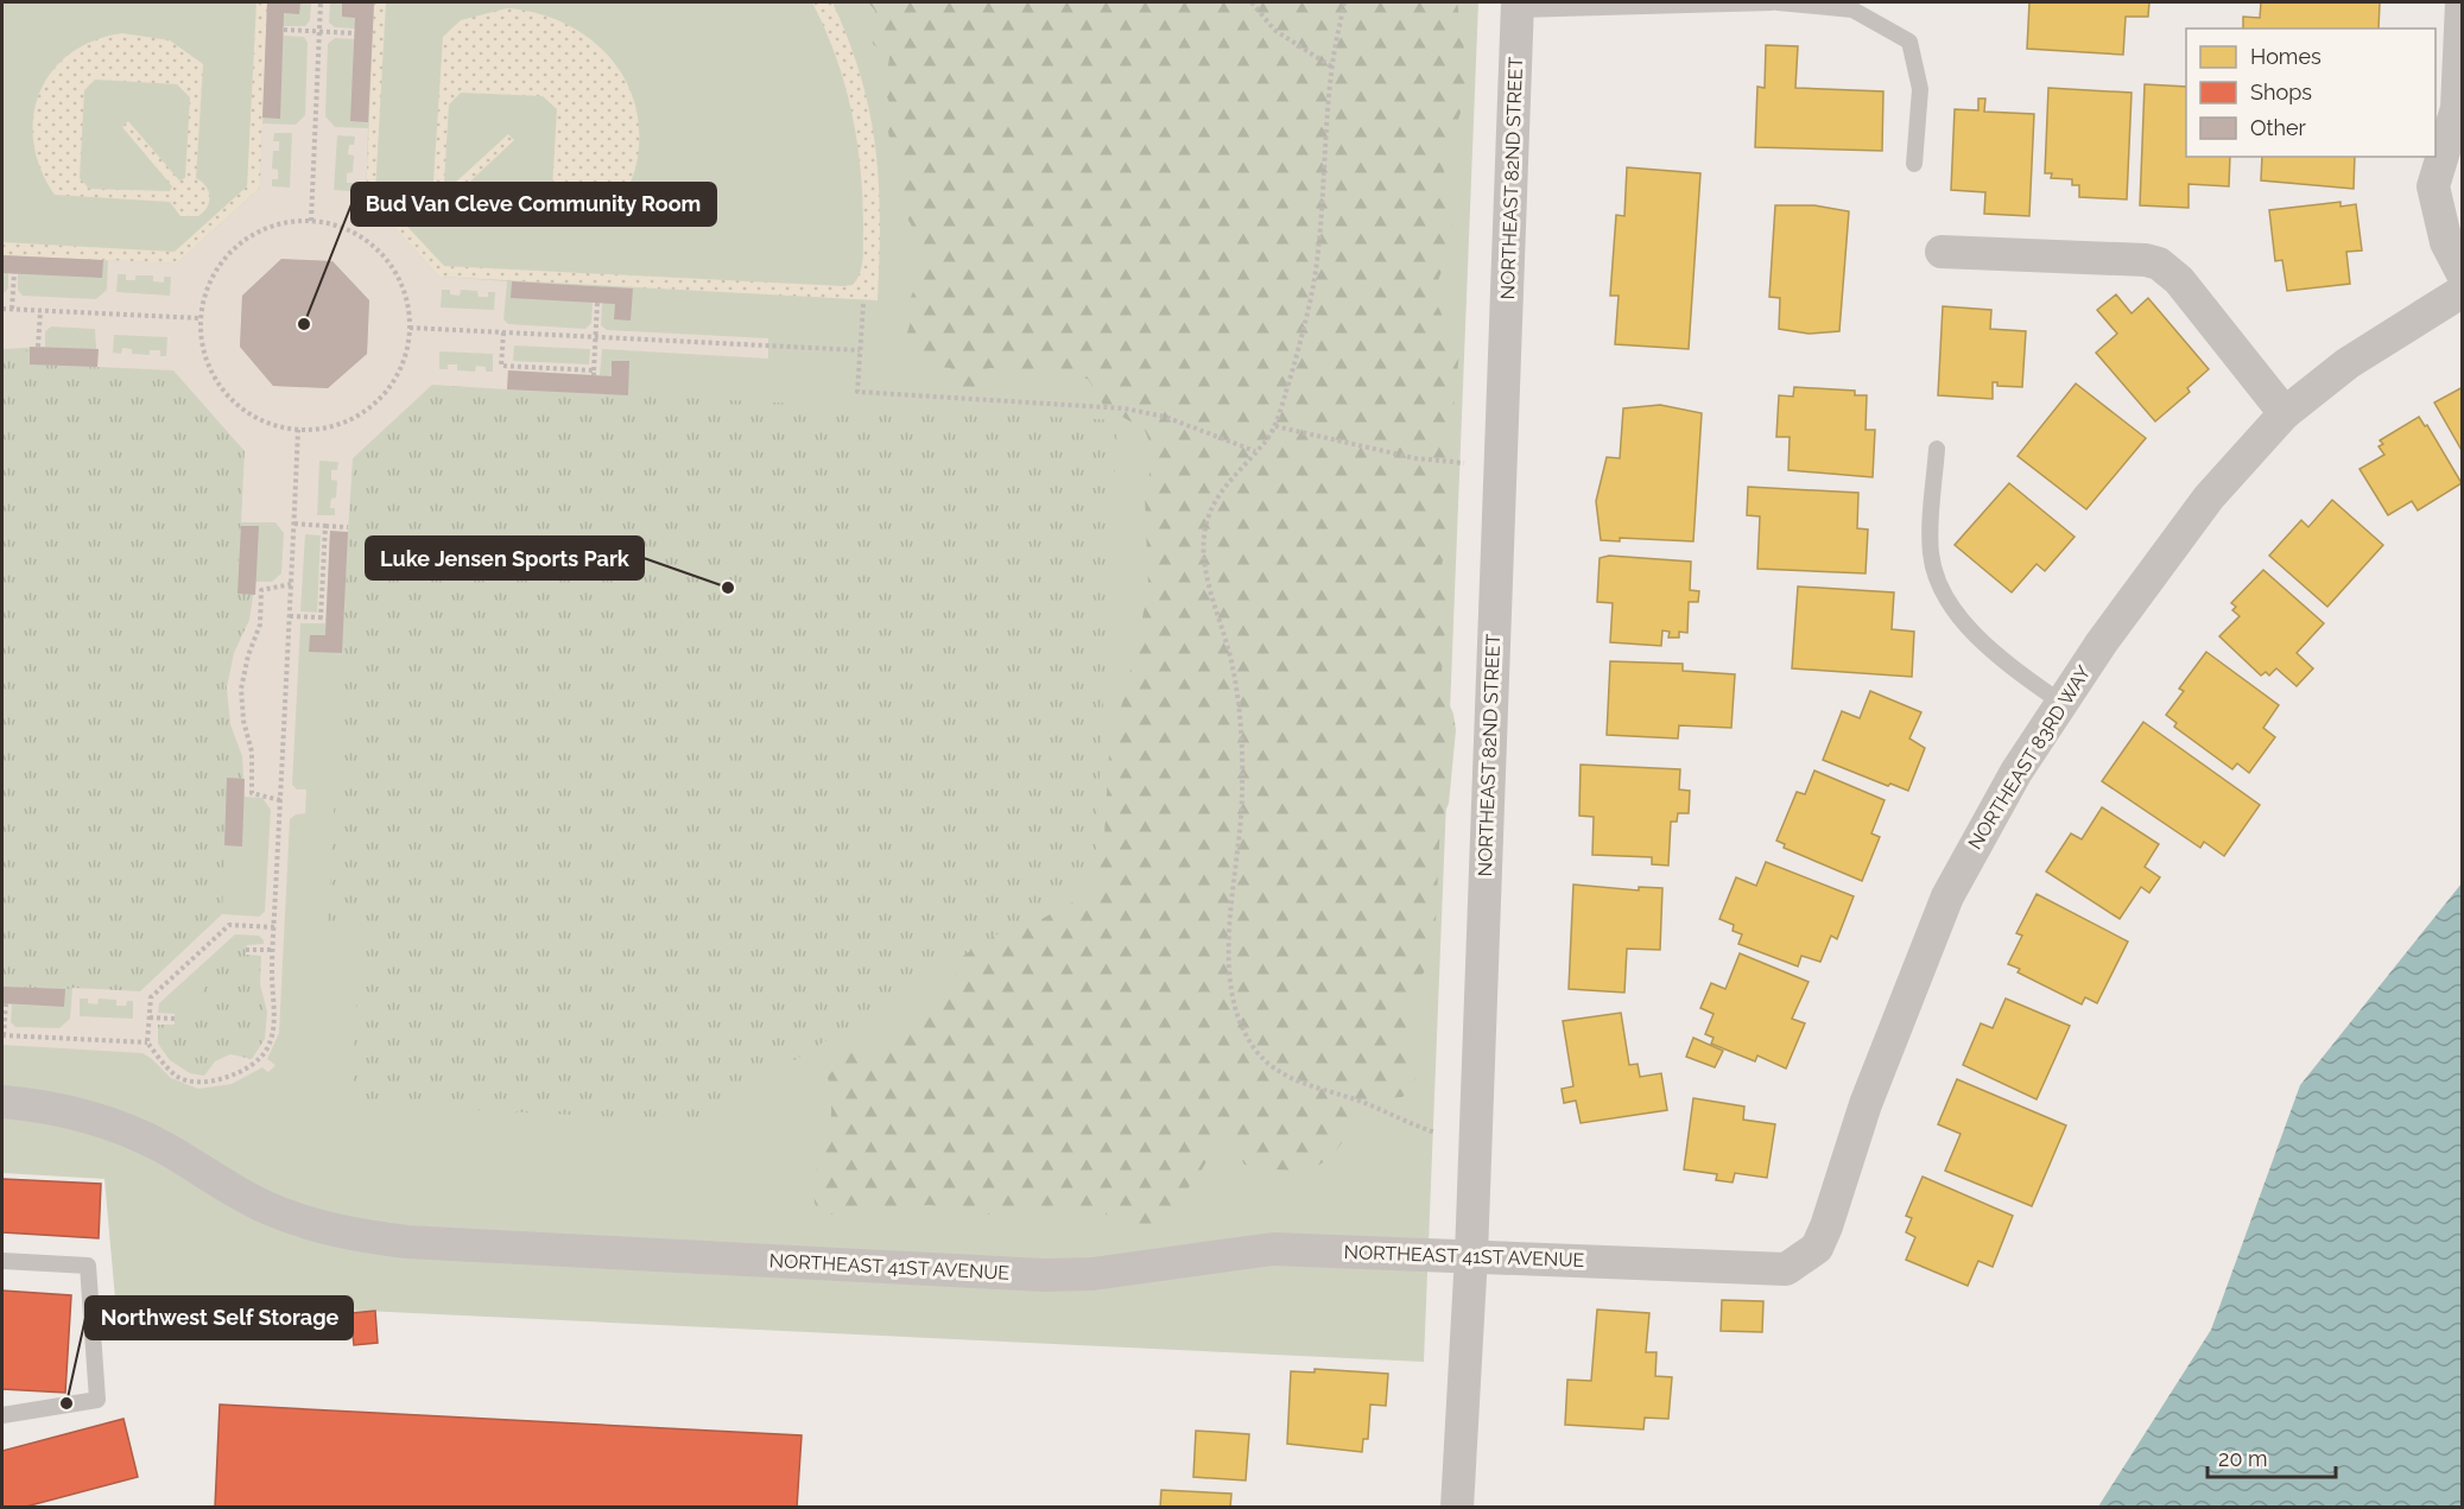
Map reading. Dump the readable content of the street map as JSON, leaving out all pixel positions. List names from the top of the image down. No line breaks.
{"streets":{"street":["NORTHEAST 82ND STREET","NORTHEAST 83RD WAY","NORTHEAST 41ST AVENUE"]},"crossings":[["NORTHEAST 82ND STREET","NORTHEAST 41ST AVENUE"],["NORTHEAST 83RD WAY","NORTHEAST 41ST AVENUE"]],"places":["Bud Van Cleve Community Room","Luke Jensen Sports Park","Northwest Self Storage"],"legend":["Homes","Shops","Other"],"scale_bar":"20 m"}
